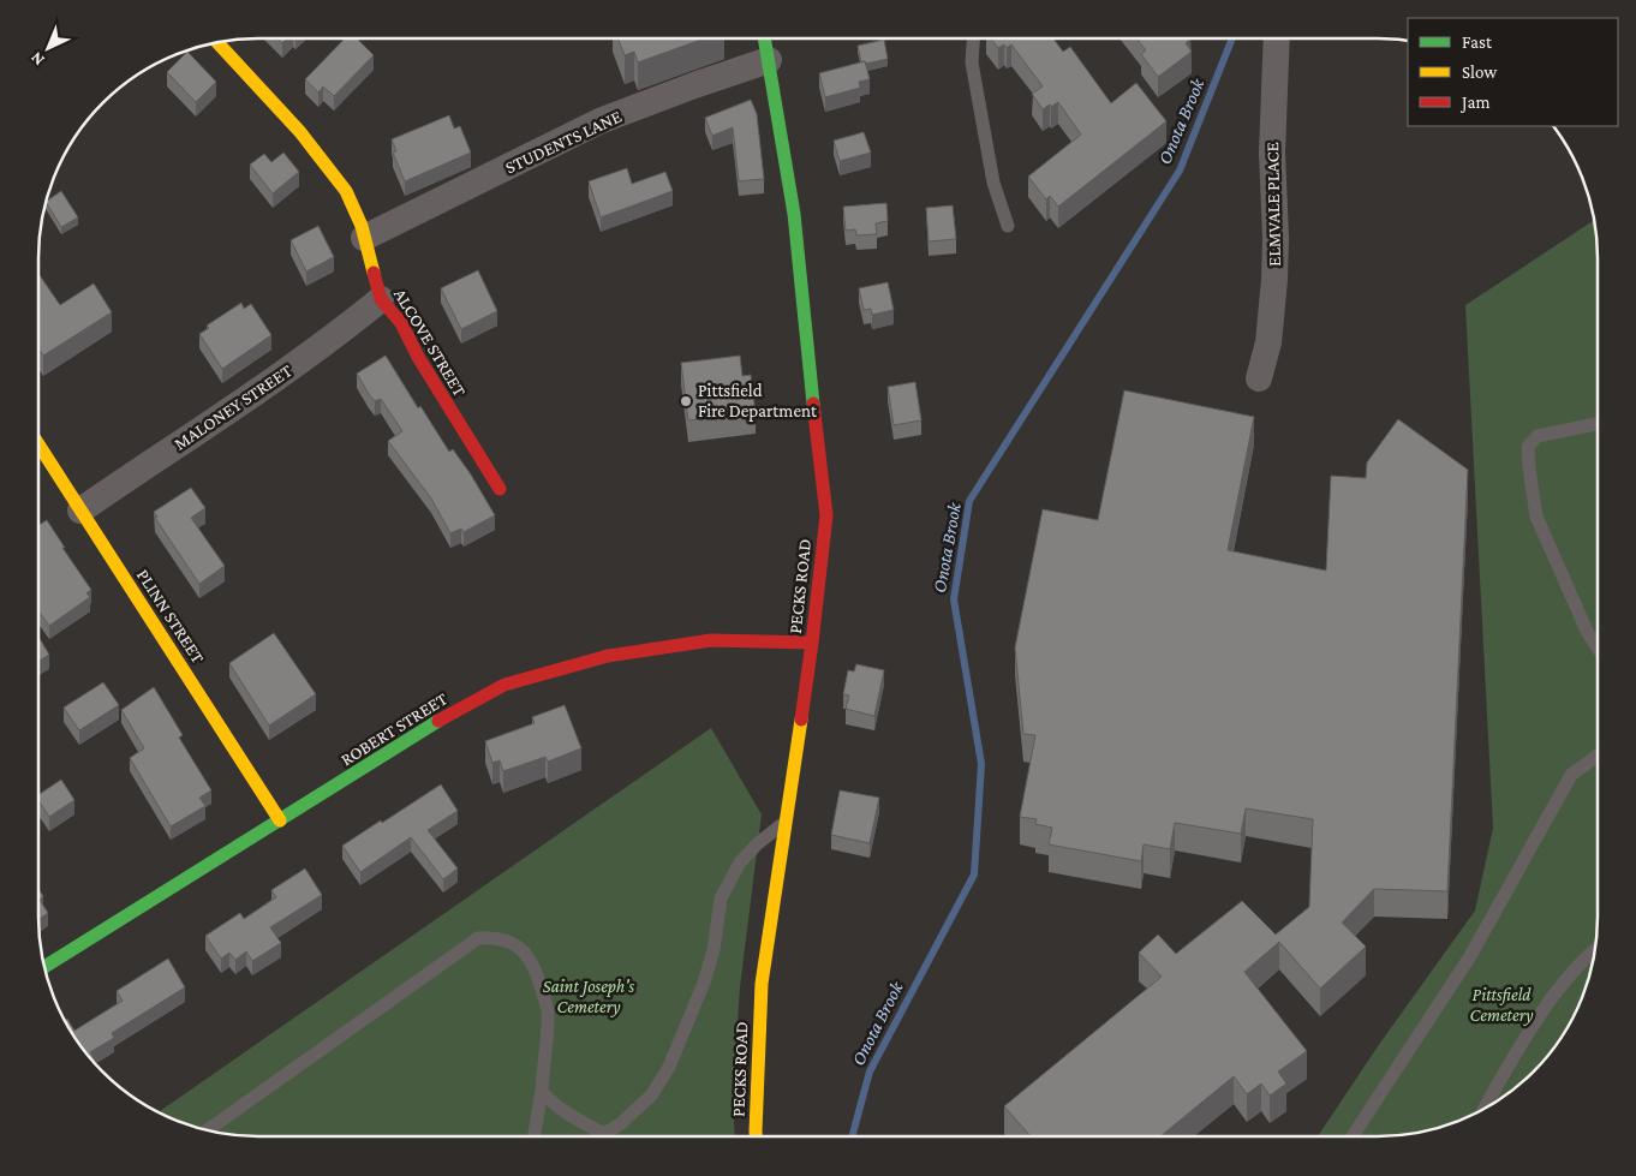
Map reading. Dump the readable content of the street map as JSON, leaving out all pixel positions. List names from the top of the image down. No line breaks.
{"streets":{"street":["STUDENTS LANE","ELMVALE PLACE","ALCOVE STREET","MALONEY STREET","PECKS ROAD","PLINN STREET","ROBERT STREET"]},"crossings":[["STUDENTS LANE","ALCOVE STREET"],["STUDENTS LANE","PECKS ROAD"],["ALCOVE STREET","MALONEY STREET"],["MALONEY STREET","PLINN STREET"],["PECKS ROAD","ROBERT STREET"],["PLINN STREET","ROBERT STREET"]],"water":["Onota Brook"],"parks":["Saint Joseph's Cemetery","Pittsfield Cemetery"],"places":["Pittsfield Fire Department"],"legend":["Fast","Slow","Jam"],"north":"bottom left"}
